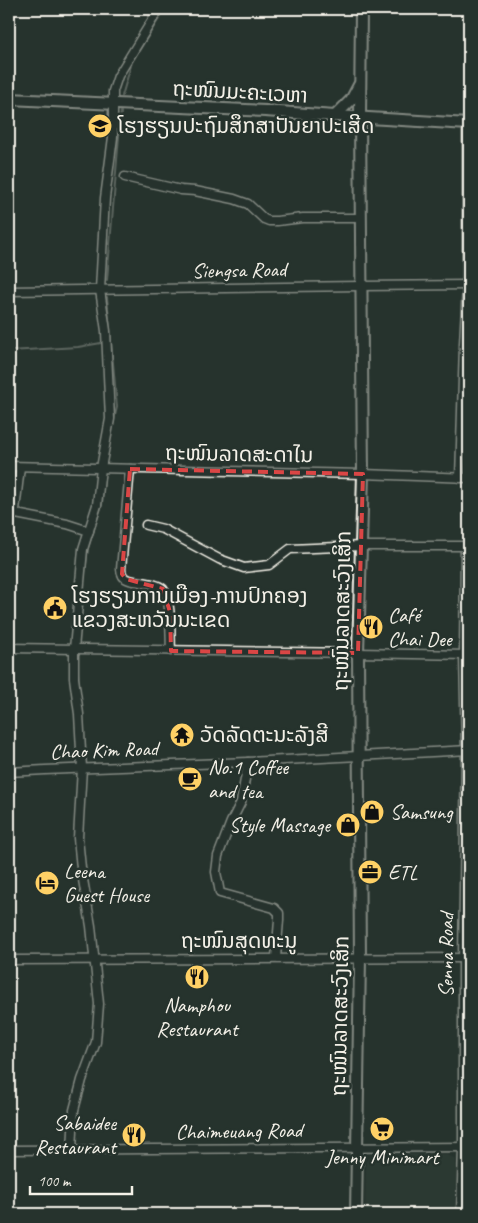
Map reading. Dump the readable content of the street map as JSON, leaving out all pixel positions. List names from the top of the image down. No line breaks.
{"streets":{"street":["ຖະໜົນມະຄະເວຫາ","Siengsa Road","ຖະໜົນລາດສະດາໄນ","ຖະໜົນລາດສະວົງເສິກ","Chao Kim Road","ຖະໜົນສຸດທະນູ","Senna Road","Chaimeuang Road"]},"crossings":[["ຖະໜົນມະຄະເວຫາ","ຖະໜົນລາດສະວົງເສິກ"],["Siengsa Road","ຖະໜົນລາດສະວົງເສິກ"],["ຖະໜົນລາດສະດາໄນ","ຖະໜົນລາດສະວົງເສິກ"],["ຖະໜົນລາດສະວົງເສິກ","Chao Kim Road"],["ຖະໜົນລາດສະວົງເສິກ","ຖະໜົນສຸດທະນູ"],["ຖະໜົນລາດສະວົງເສິກ","Chaimeuang Road"],["Chao Kim Road","Senna Road"],["ຖະໜົນສຸດທະນູ","Senna Road"],["Senna Road","Chaimeuang Road"]],"places":{"school or university":["ໂຮງຮຽນປະຖົມສຶກສາປັນຍາປະເສີດ"],"public building":["ໂຮງຮຽນການເມືອງ-ການປົກຄອງ ແຂວງສະຫວັນນະເຂດ"],"restaurant":["Café Chai Dee","Namphou Restaurant","Sabaidee Restaurant"],"temple":["ວັດລັດຕະນະລັງສີ"],"cafe":["No.1 Coffee and tea"],"shop":["Samsung","Style Massage"],"office":["ETL"],"hotel":["Leena Guest House"],"supermarket":["Jenny Minimart"]},"scale_bar":"100 m"}
